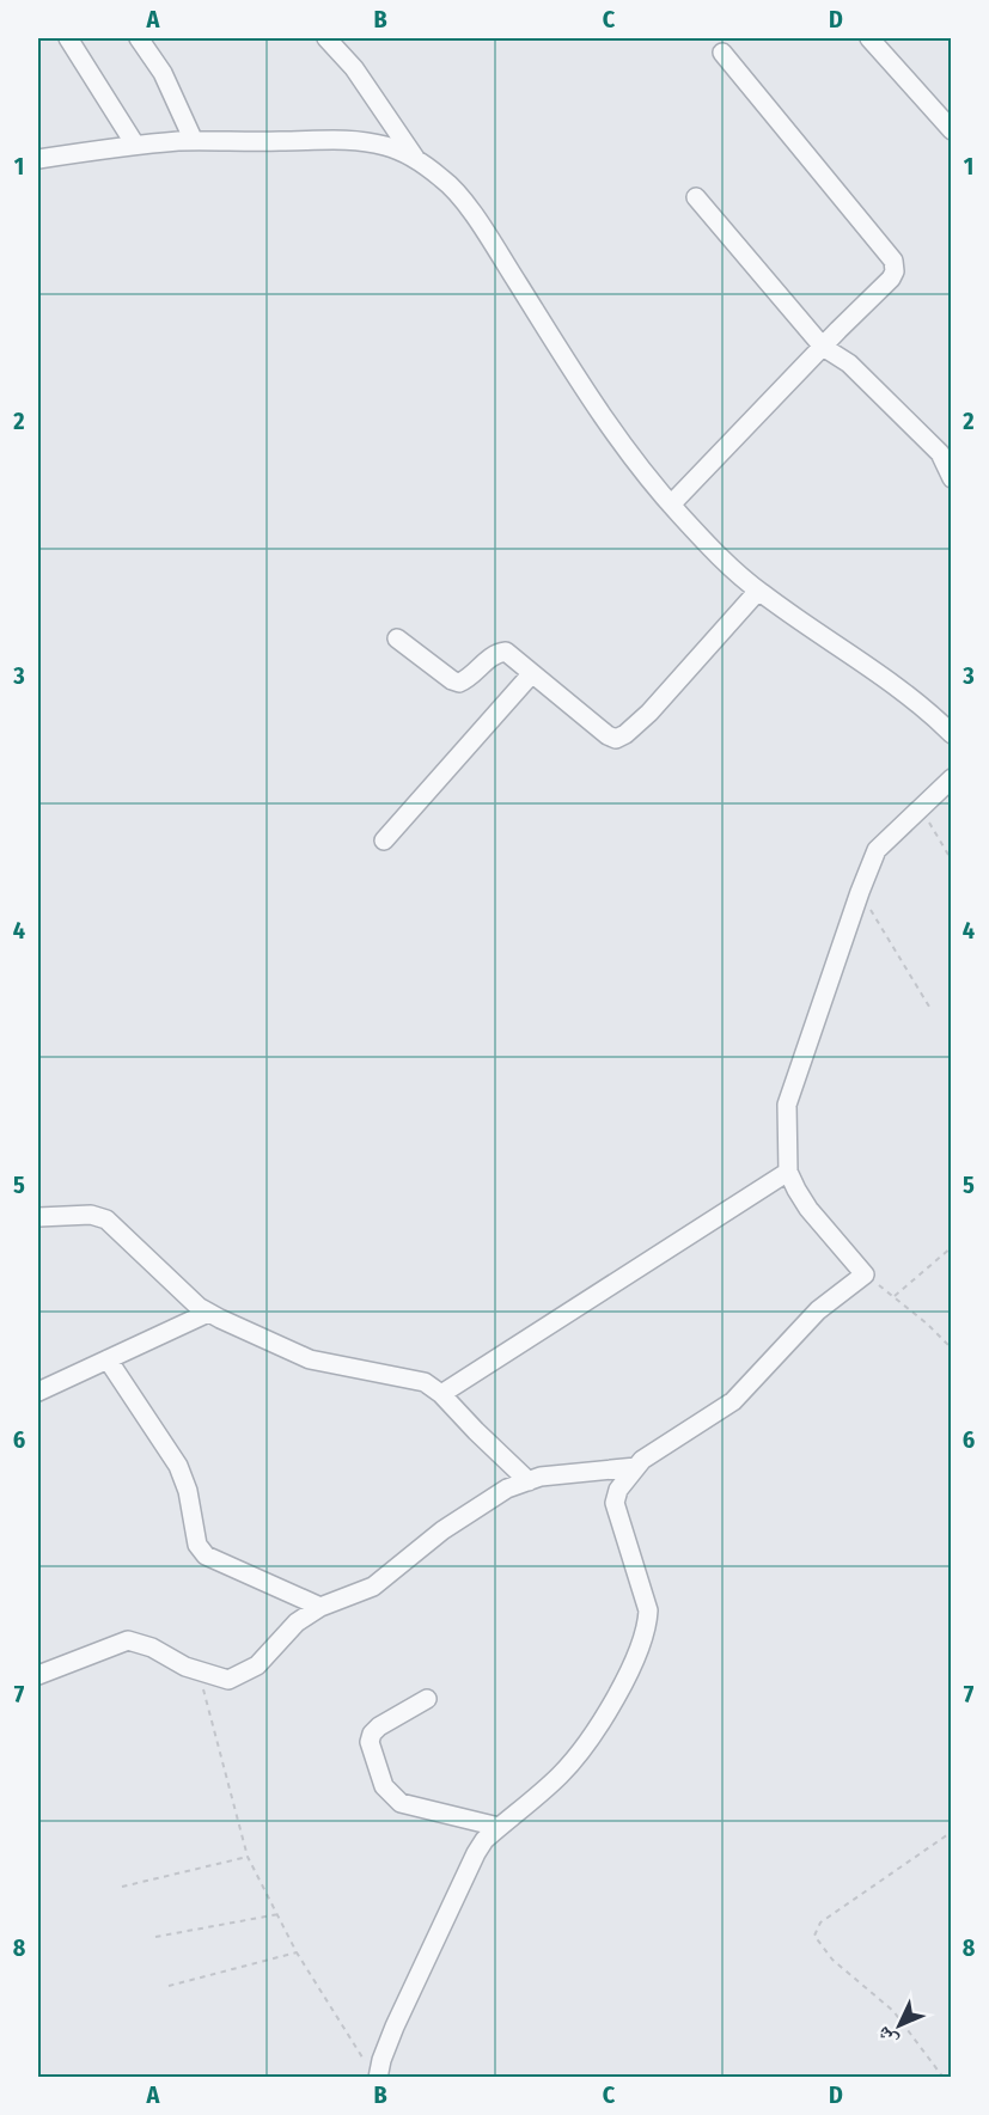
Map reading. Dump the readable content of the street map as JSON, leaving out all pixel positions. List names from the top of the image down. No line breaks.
{"north":"bottom left","grid":{"columns":["A","B","C","D"],"rows":["1","2","3","4","5","6","7","8"]}}
